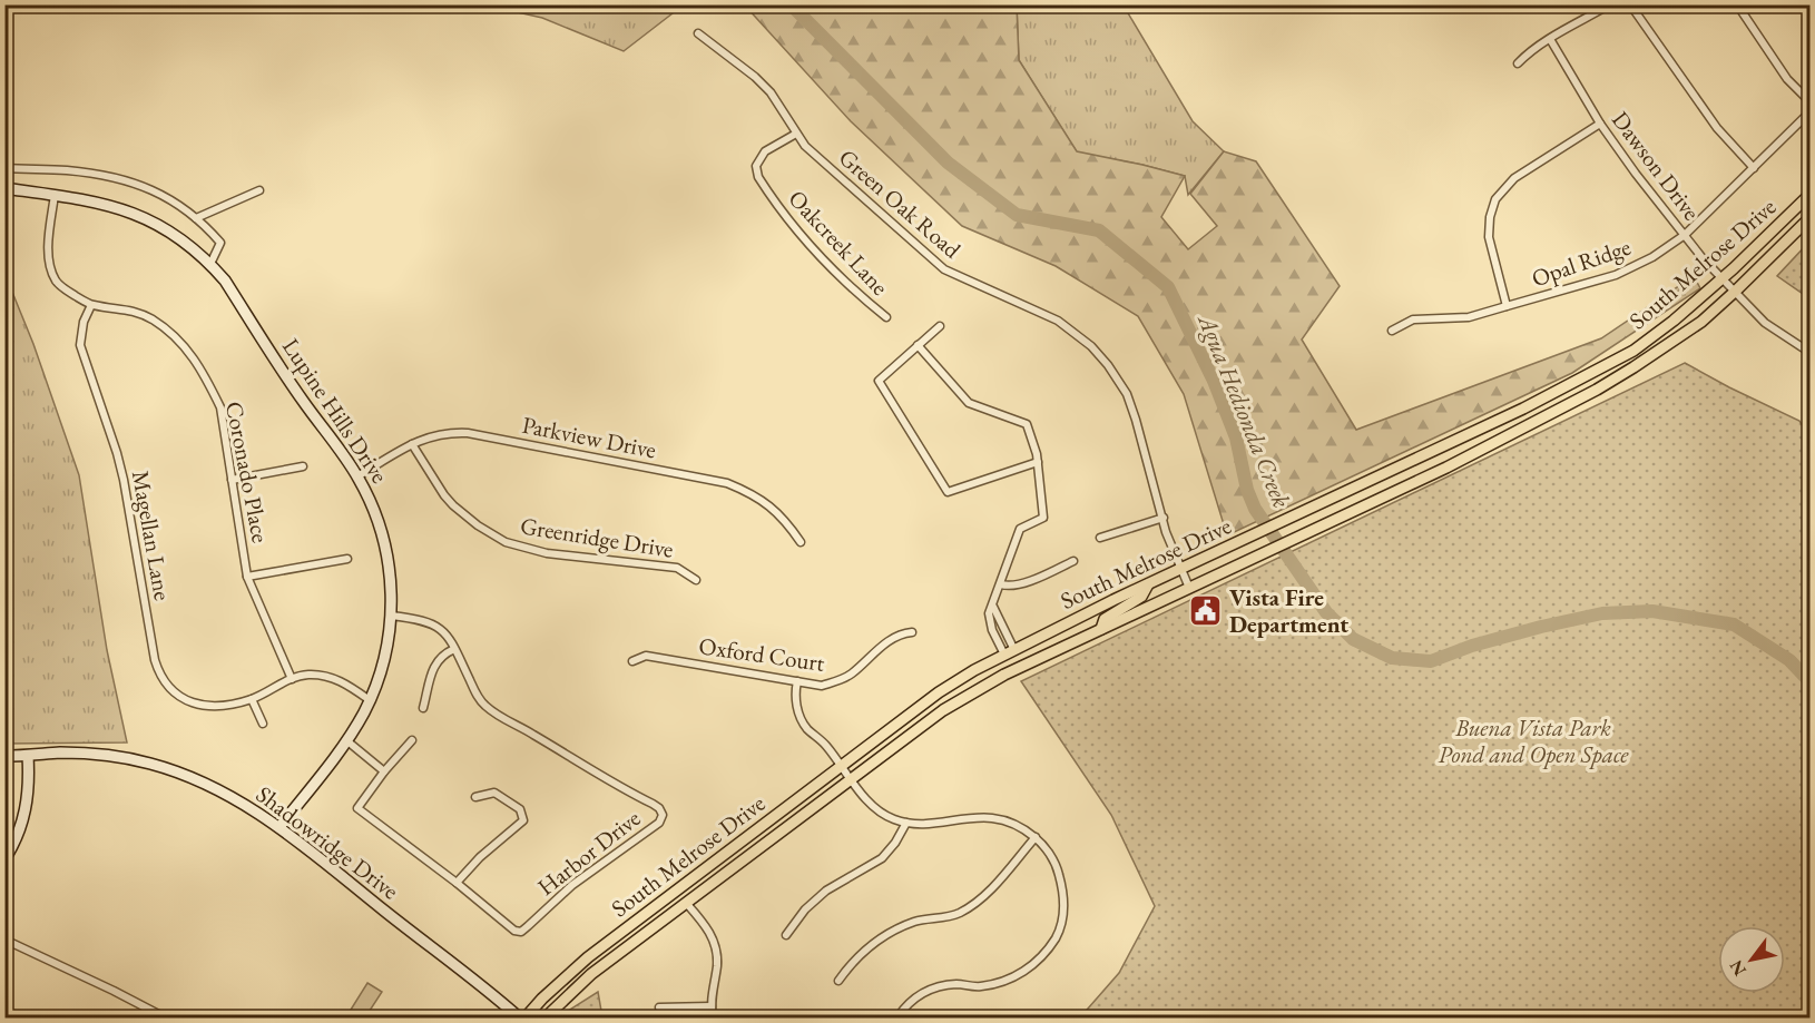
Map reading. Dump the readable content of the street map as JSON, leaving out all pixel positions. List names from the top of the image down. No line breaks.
{"streets":{"main road":["South Melrose Drive"],"street":["Dawson Drive","Green Oak Road","Oakcreek Lane","Opal Ridge","Lupine Hills Drive","Parkview Drive","Coronado Place","Magellan Lane","Greenridge Drive","Oxford Court","Shadowridge Drive","Harbor Drive"]},"crossings":[["Dawson Drive","Opal Ridge"],["Dawson Drive","South Melrose Drive"],["Green Oak Road","Oakcreek Lane"],["Green Oak Road","South Melrose Drive"],["Lupine Hills Drive","Parkview Drive"],["Lupine Hills Drive","Coronado Place"],["Lupine Hills Drive","Magellan Lane"],["Lupine Hills Drive","Shadowridge Drive"],["Lupine Hills Drive","Harbor Drive"],["Parkview Drive","Greenridge Drive"],["Coronado Place","Magellan Lane"]],"water":["Agua Hedionda Creek"],"parks":["Buena Vista Park Pond and Open Space"],"places":{"public building":["Vista Fire Department"]},"north":"bottom left"}
